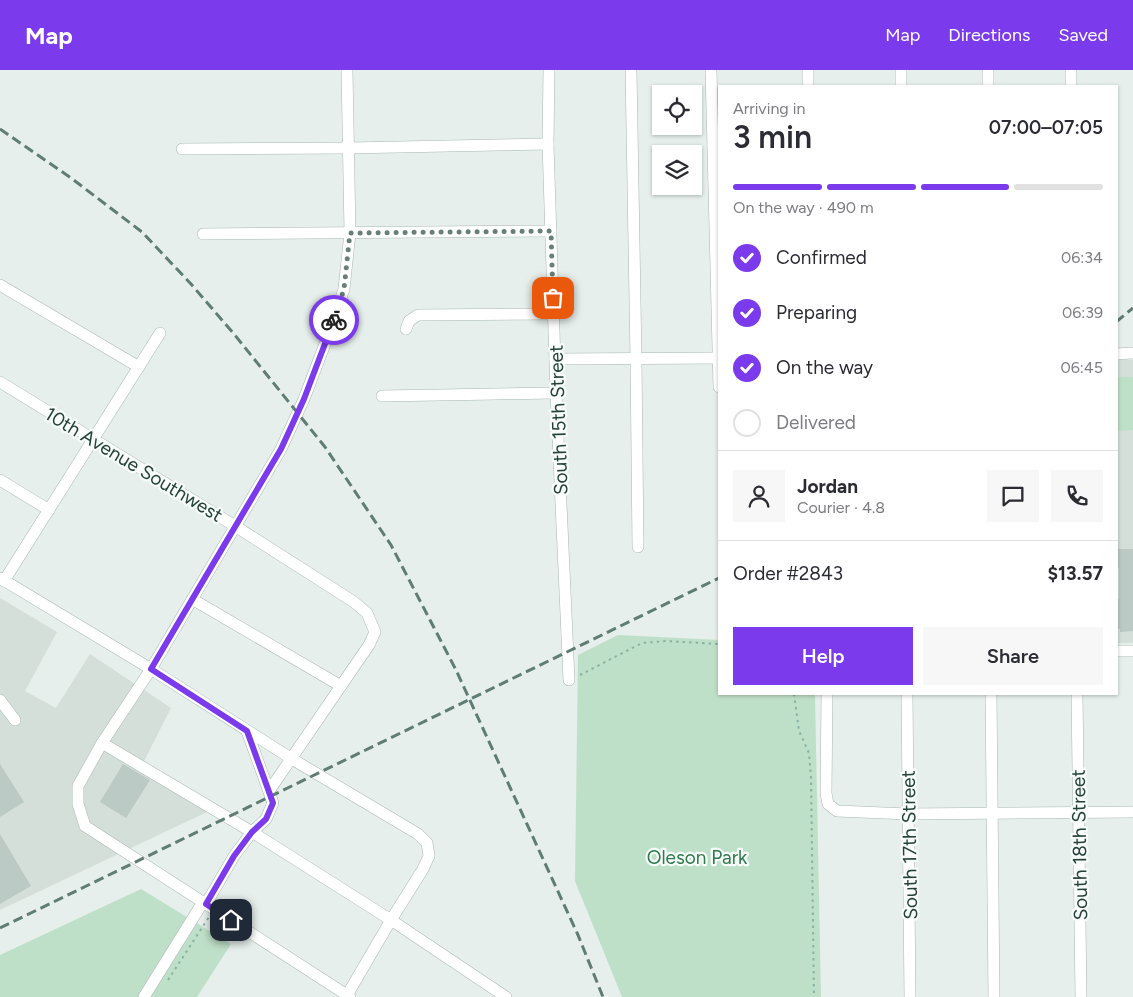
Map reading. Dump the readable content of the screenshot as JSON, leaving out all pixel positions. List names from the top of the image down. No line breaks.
{"streets":{"street":["South 15th Street","10th Avenue Southwest","South 17th Street","South 18th Street"]},"parks":["Oleson Park"],"page":{"header":"Map","nav":["Map","Directions","Saved"],"heading":["3 min","Arriving in","07:00–07:05"],"panel":["Jordan","Courier · 4.8","Order #2843","$13.57"],"bar":"On the way · 490 m","list":[["Confirmed","06:34"],["Preparing","06:39"],["On the way","06:45"],"Delivered"],"buttons":["Help","Share"]}}
